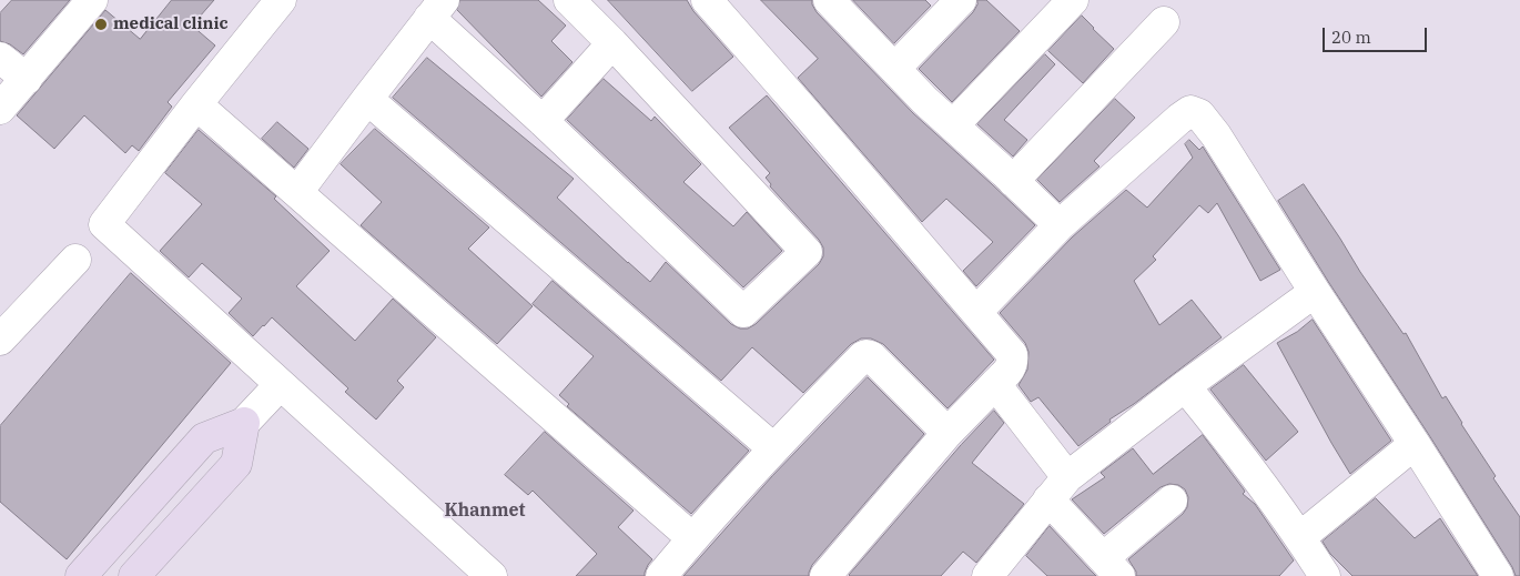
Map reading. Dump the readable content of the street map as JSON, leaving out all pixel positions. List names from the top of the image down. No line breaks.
{"districts":["Khanmet"],"places":["medical clinic"],"scale_bar":"20 m"}
